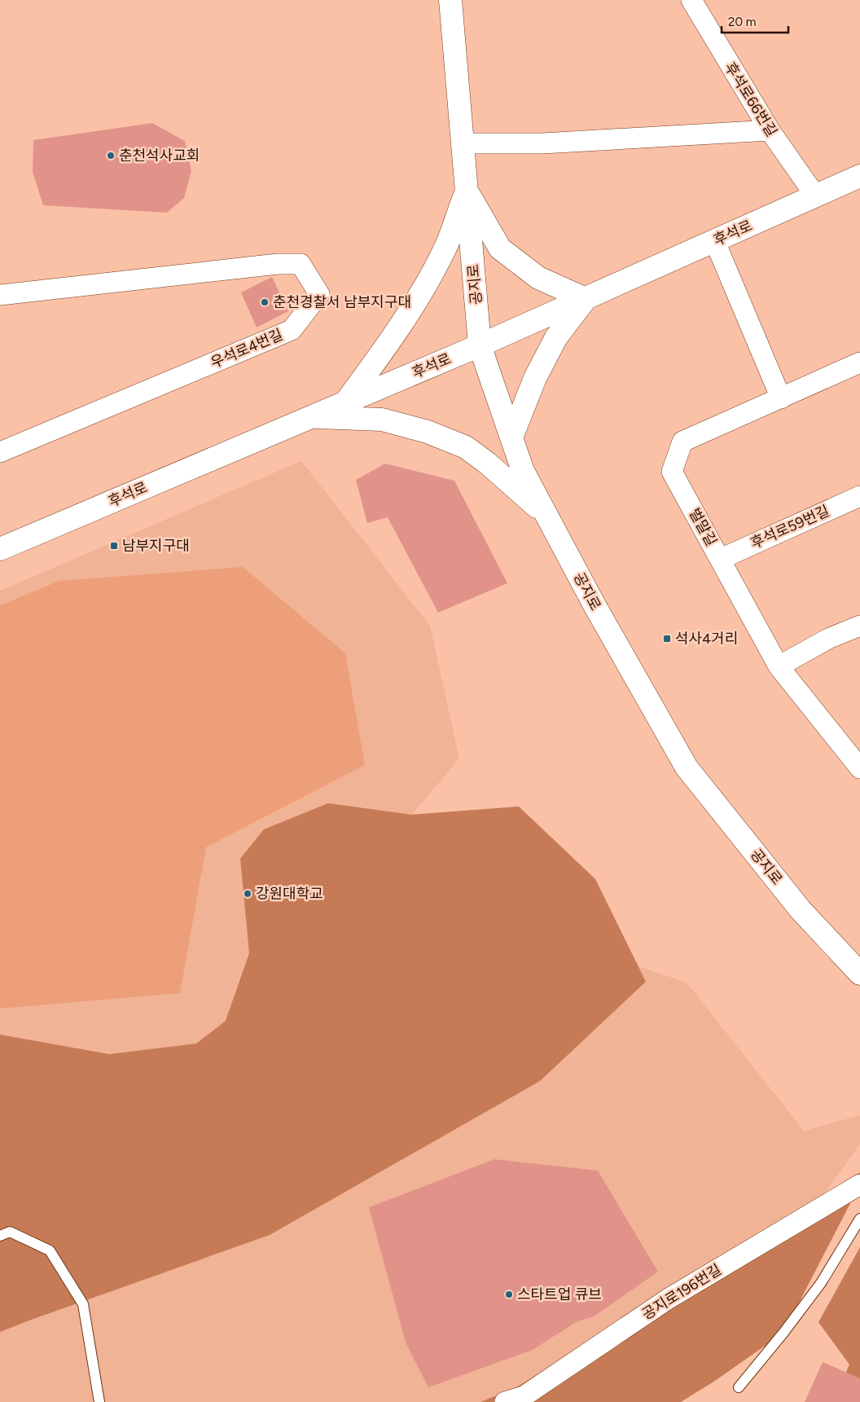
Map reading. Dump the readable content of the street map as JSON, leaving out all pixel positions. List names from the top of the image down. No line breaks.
{"streets":{"street":["후석로66번길","후석로","공지로","우석로4번길","벌말길","후석로59번길","공지로196번길"]},"crossings":[["후석로66번길","후석로"],["후석로","공지로"],["벌말길","후석로59번길"]],"places":{"other":["춘천석사교회","춘천경찰서 남부지구대","강원대학교","스타트업 큐브"],"transit":["남부지구대","석사4거리"]},"scale_bar":"20 m"}
